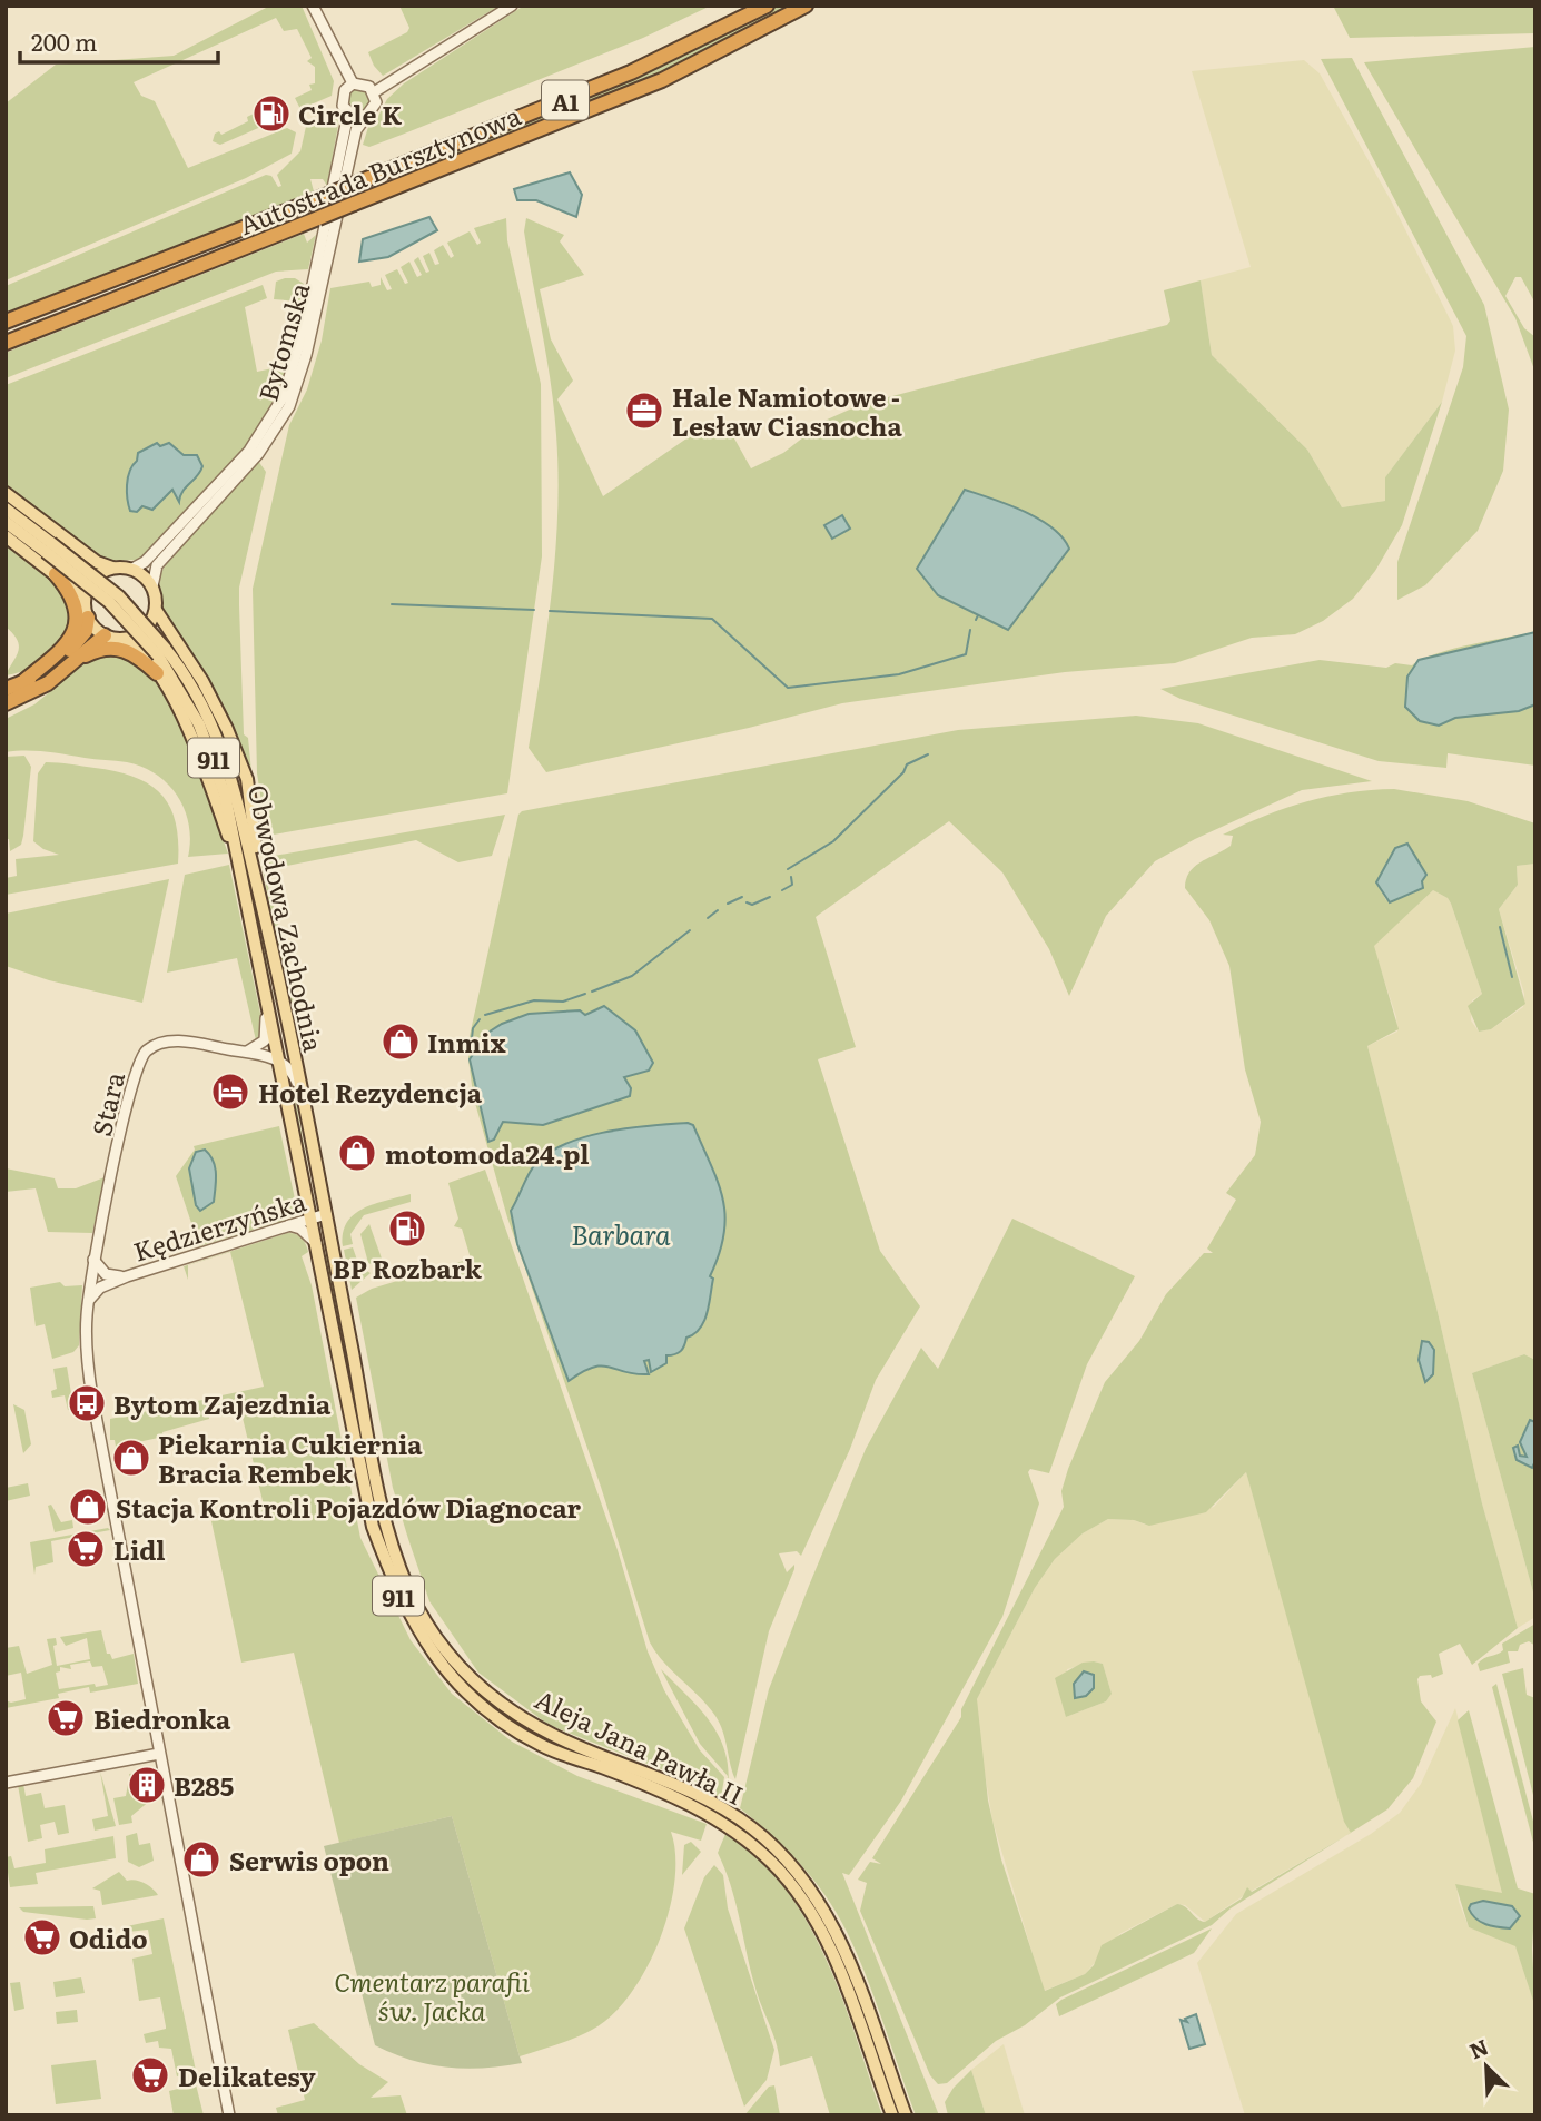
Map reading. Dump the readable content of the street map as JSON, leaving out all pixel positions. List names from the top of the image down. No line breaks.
{"streets":{"highway":["A1","Autostrada Bursztynowa"],"main road":["911","Obwodowa Zachodnia","Aleja Jana Pawła II"],"street":["Bytomska","Stara","Kędzierzyńska"]},"crossings":[["Obwodowa Zachodnia","Stara"],["Obwodowa Zachodnia","Aleja Jana Pawła II"],["Stara","Kędzierzyńska"],["Stara","Aleja Jana Pawła II"],["Kędzierzyńska","Aleja Jana Pawła II"]],"water":["Barbara"],"parks":["Cmentarz parafii św. Jacka"],"places":{"fuel station":["Circle K","BP Rozbark"],"office":["Hale Namiotowe - Lesław Ciasnocha"],"shop":["Inmix","motomoda24.pl","Piekarnia Cukiernia Bracia Rembek","Stacja Kontroli Pojazdów Diagnocar","Serwis opon"],"hotel":["Hotel Rezydencja"],"bus stop":["Bytom Zajezdnia"],"supermarket":["Lidl","Biedronka","Odido","Delikatesy"],"building":["B285"]},"scale_bar":"200 m","north":"top left"}
